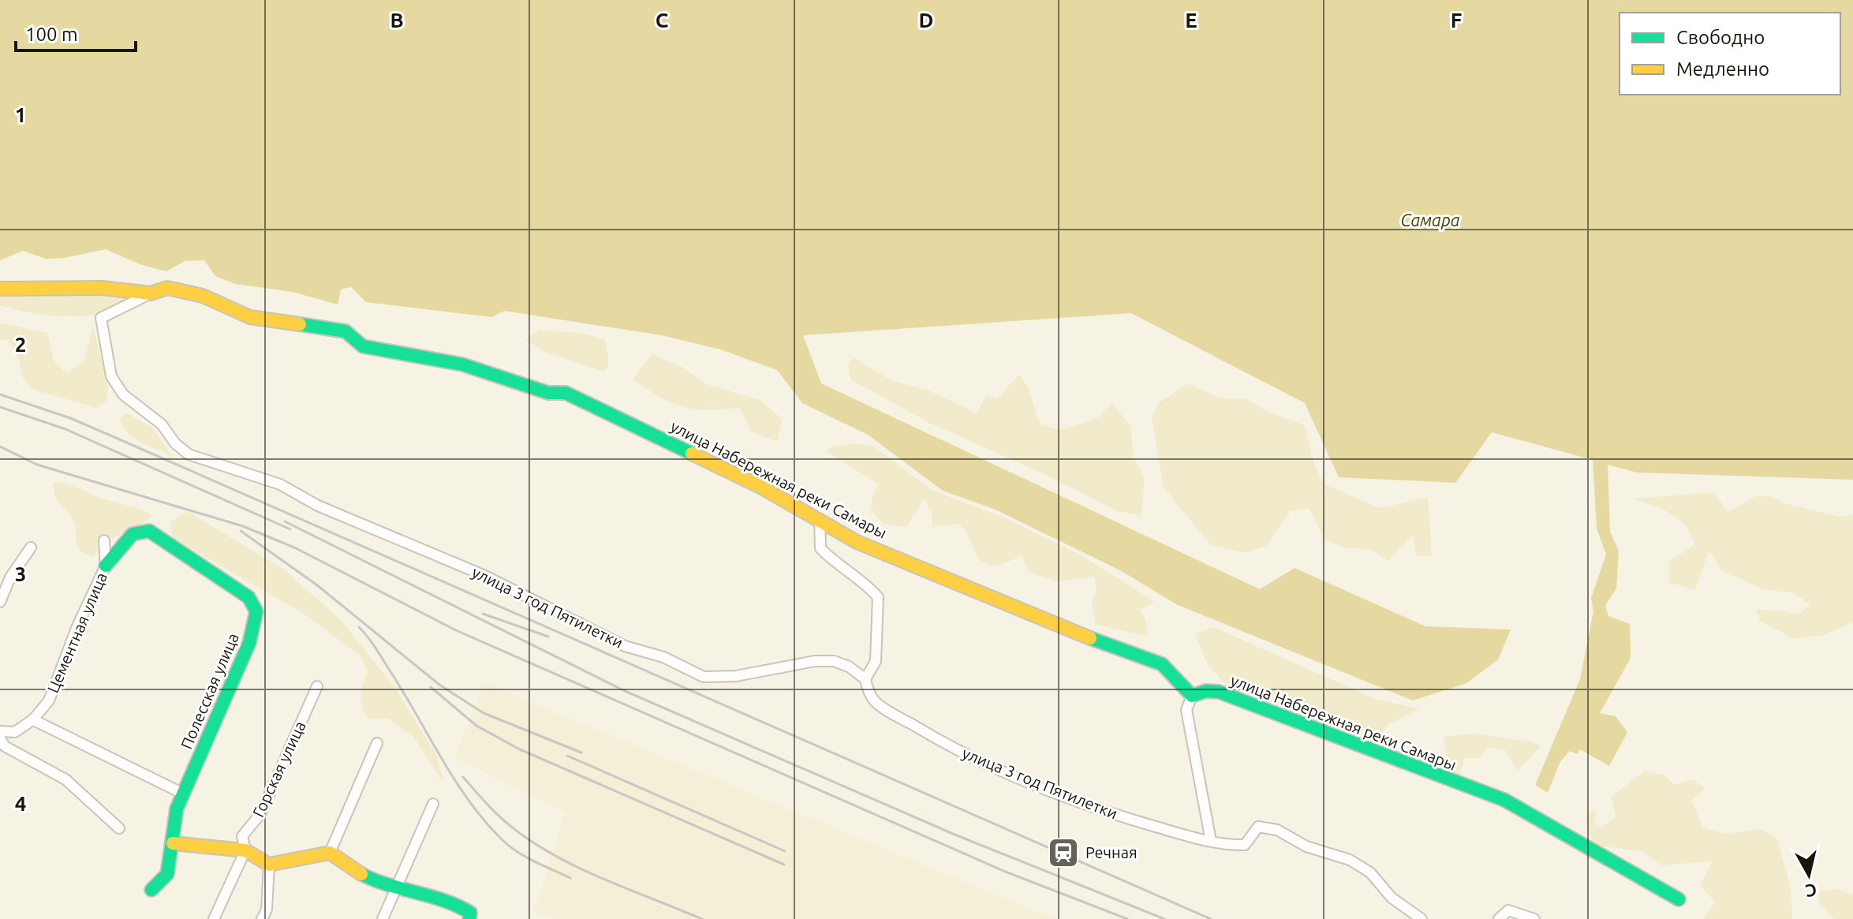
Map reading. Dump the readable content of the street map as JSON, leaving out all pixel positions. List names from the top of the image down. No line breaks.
{"streets":{"street":["улица Набережная реки Самары","улица 3 год Пятилетки","Цементная улица","Полесская улица","Горская улица"]},"crossings":[["улица Набережная реки Самары","улица 3 год Пятилетки"],["Цементная улица","Полесская улица"]],"water":["Самара"],"places":{"station":["Речная"]},"legend":["Свободно","Медленно"],"scale_bar":"100 m","north":"bottom","grid":{"columns":["B","C","D","E","F"],"rows":["1","2","3","4"]}}
